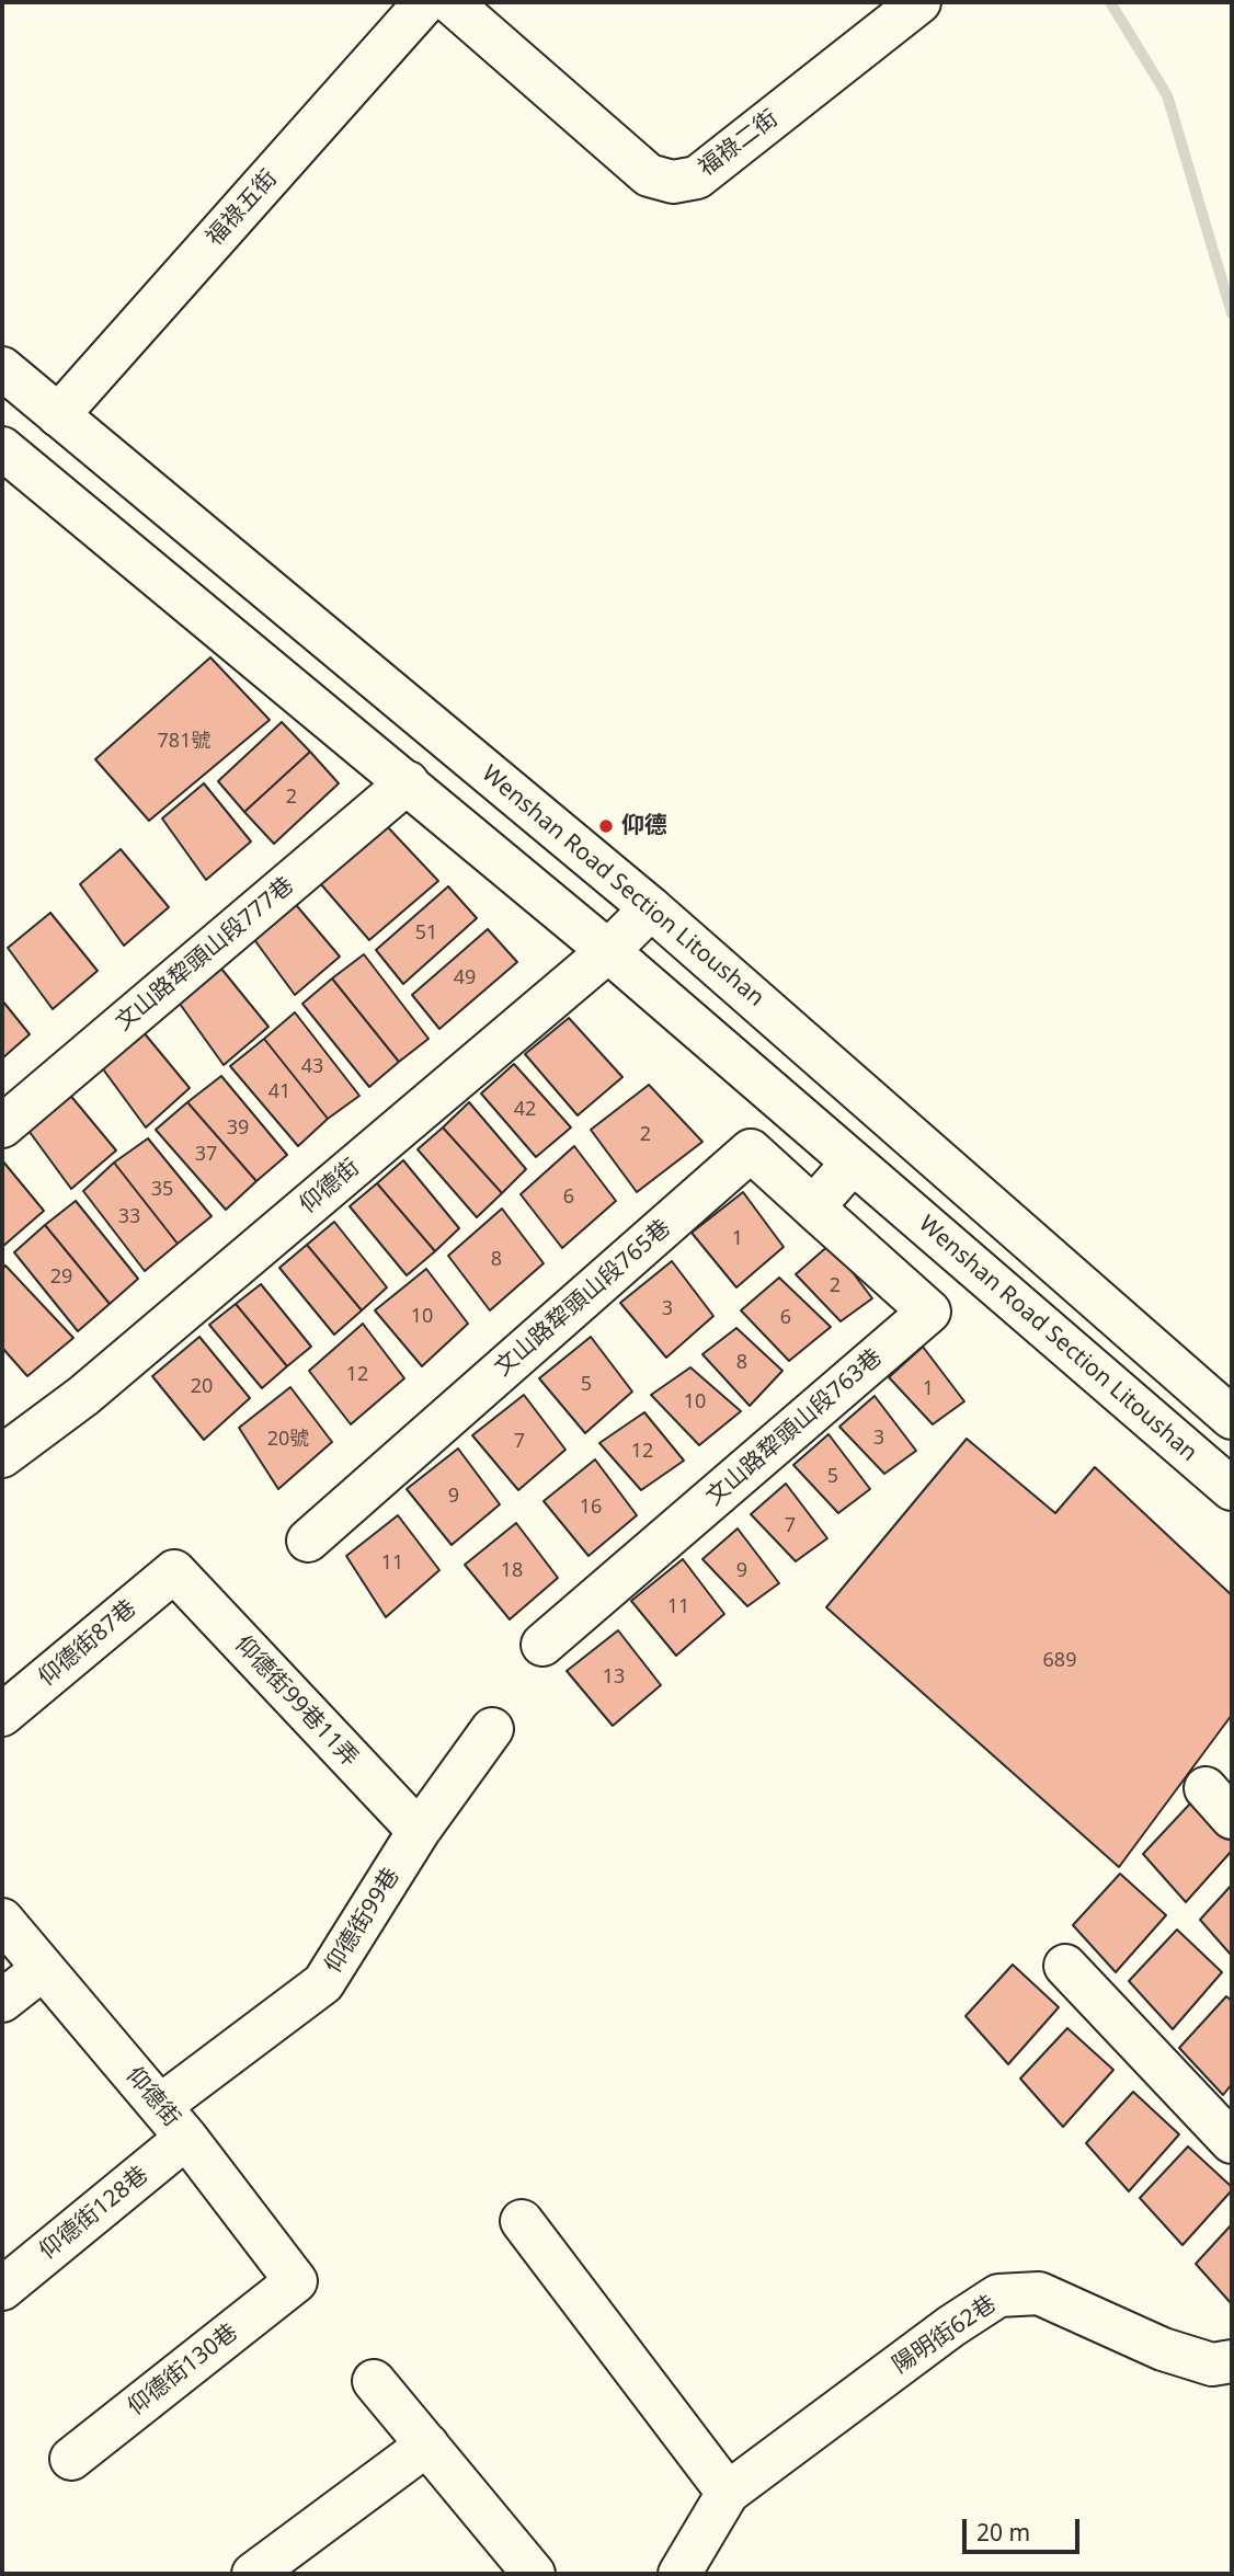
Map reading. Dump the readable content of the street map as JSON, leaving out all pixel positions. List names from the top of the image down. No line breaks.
{"streets":{"main road":["福祿二街","福祿五街","Wenshan Road Section Litoushan","文山路犂頭山段777巷","仰德街","文山路犂頭山段765巷","文山路犂頭山段763巷","仰德街87巷","仰德街99巷11弄","仰德街99巷","仰德街128巷","陽明街62巷","仰德街130巷"]},"crossings":[["福祿二街","福祿五街"],["福祿五街","Wenshan Road Section Litoushan"],["Wenshan Road Section Litoushan","文山路犂頭山段777巷"],["Wenshan Road Section Litoushan","仰德街"],["仰德街","仰德街99巷"],["仰德街","仰德街128巷"],["仰德街","仰德街130巷"],["文山路犂頭山段765巷","文山路犂頭山段763巷"],["仰德街87巷","仰德街99巷11弄"],["仰德街99巷11弄","仰德街99巷"]],"places":["仰德"],"house_numbers":["781號","2","51","49","43","41","42","39","2","37","35","6","33","1","8","29","2","3","10","6","8","12","5","20","1","10","3","20號","7","12","5","9","16","7","11","18","9","11","689","13"],"scale_bar":"20 m"}
